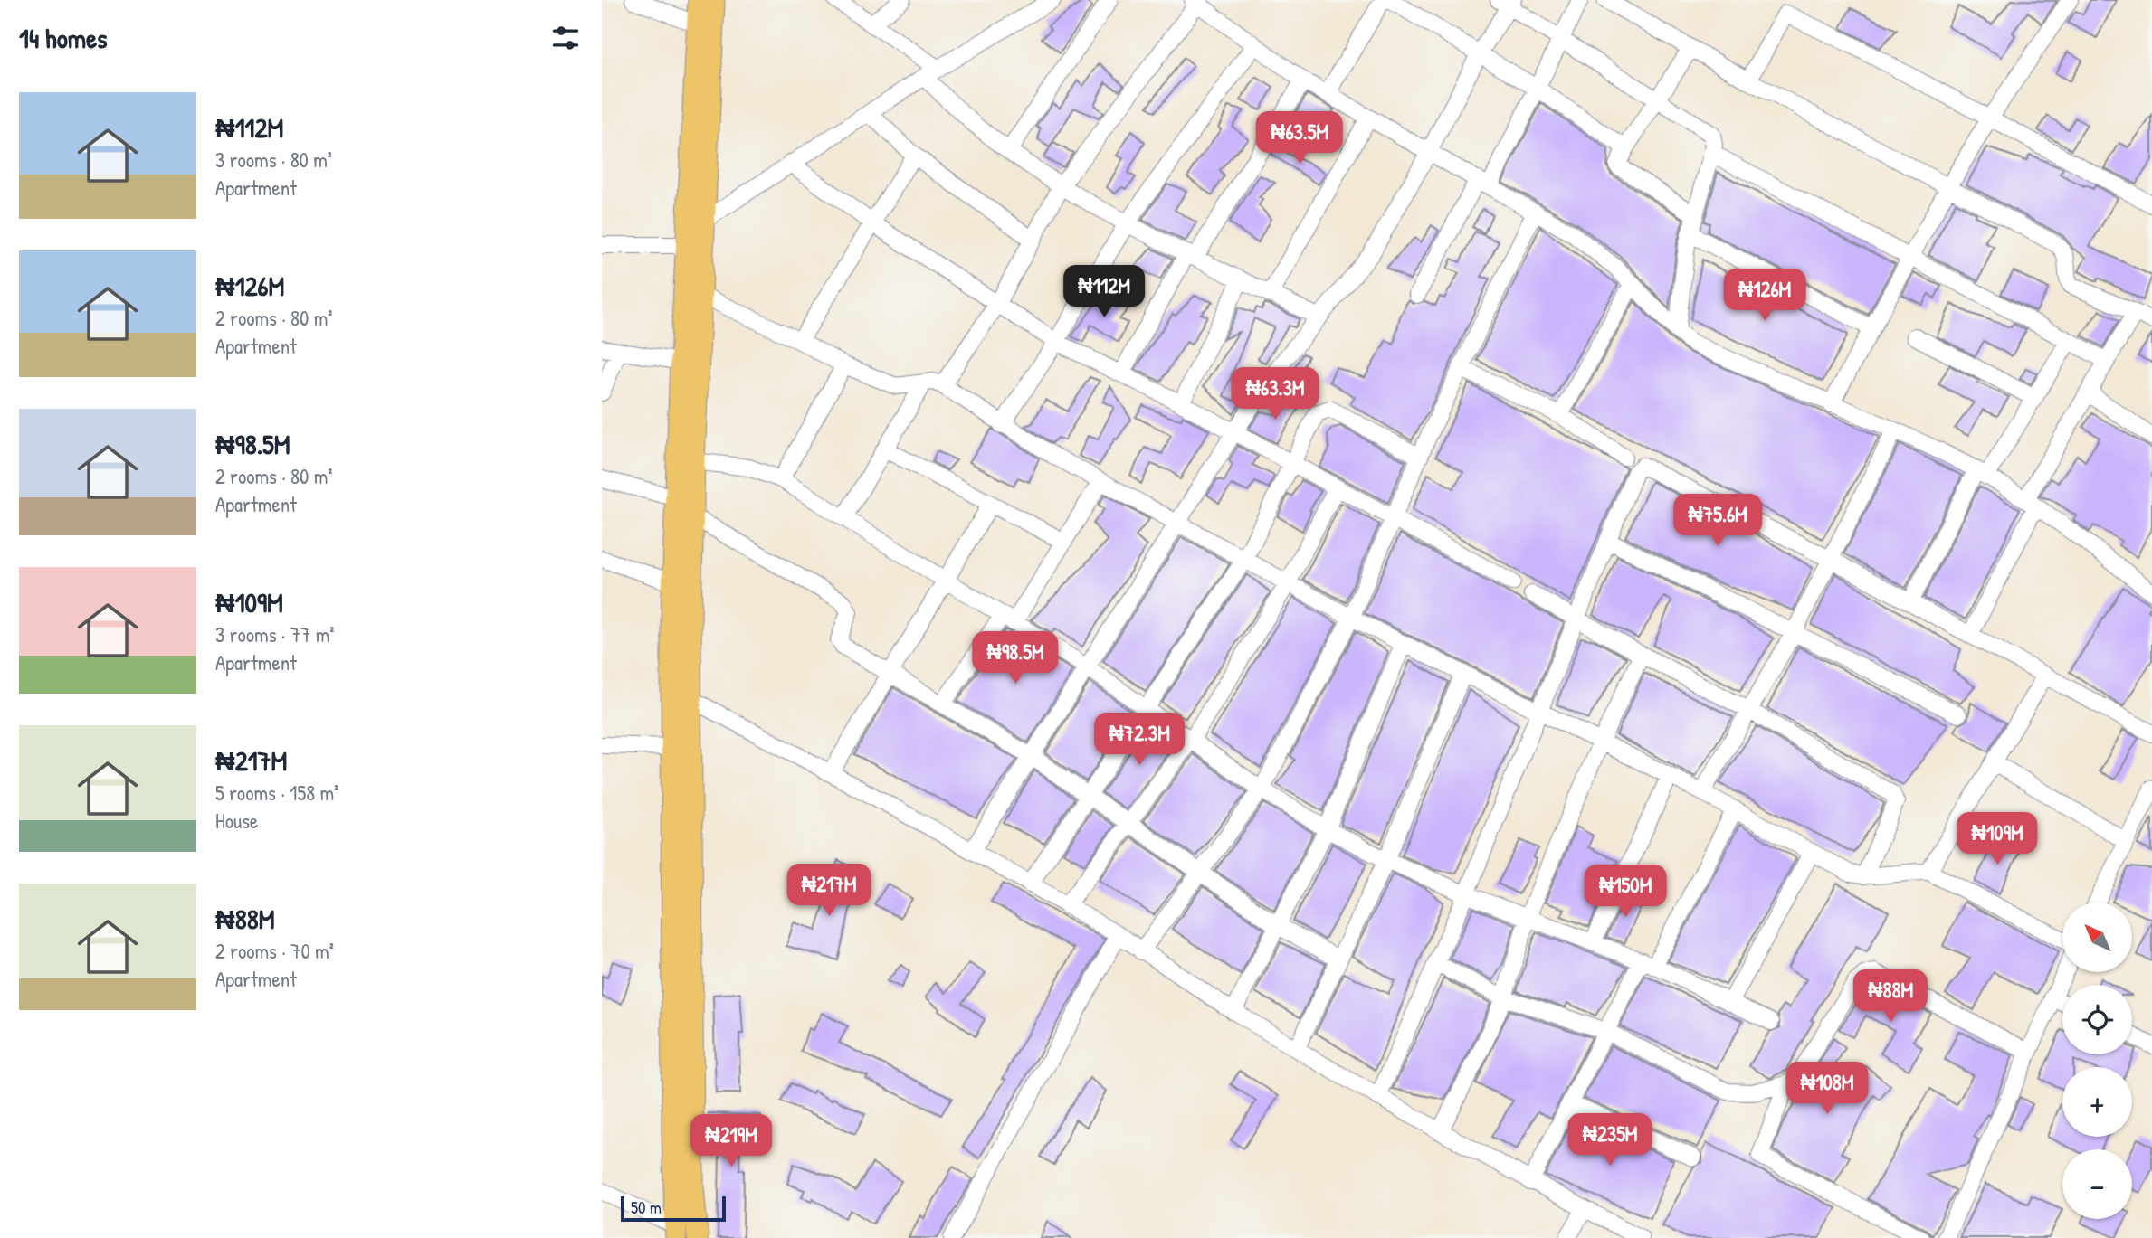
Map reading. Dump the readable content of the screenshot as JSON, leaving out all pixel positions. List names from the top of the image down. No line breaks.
{"scale_bar":"50 m","north":"top left","page":{"heading":"14 homes","list":[{"name":"₦112M","note":"3 rooms · 80 m² · Apartment"},{"name":"₦126M","note":"2 rooms · 80 m² · Apartment"},{"name":"₦98.5M","note":"2 rooms · 80 m² · Apartment"},{"name":"₦109M","note":"3 rooms · 77 m² · Apartment"},{"name":"₦217M","note":"5 rooms · 158 m² · House"},{"name":"₦88M","note":"2 rooms · 70 m² · Apartment"}],"price":["₦63.5M","₦112M","₦126M","₦63.3M","₦75.6M","₦98.5M","₦72.3M","₦109M","₦217M","₦150M","₦88M","₦108M","₦235M","₦219M"],"map_buttons":["+","−"],"scale":"50 m"}}
